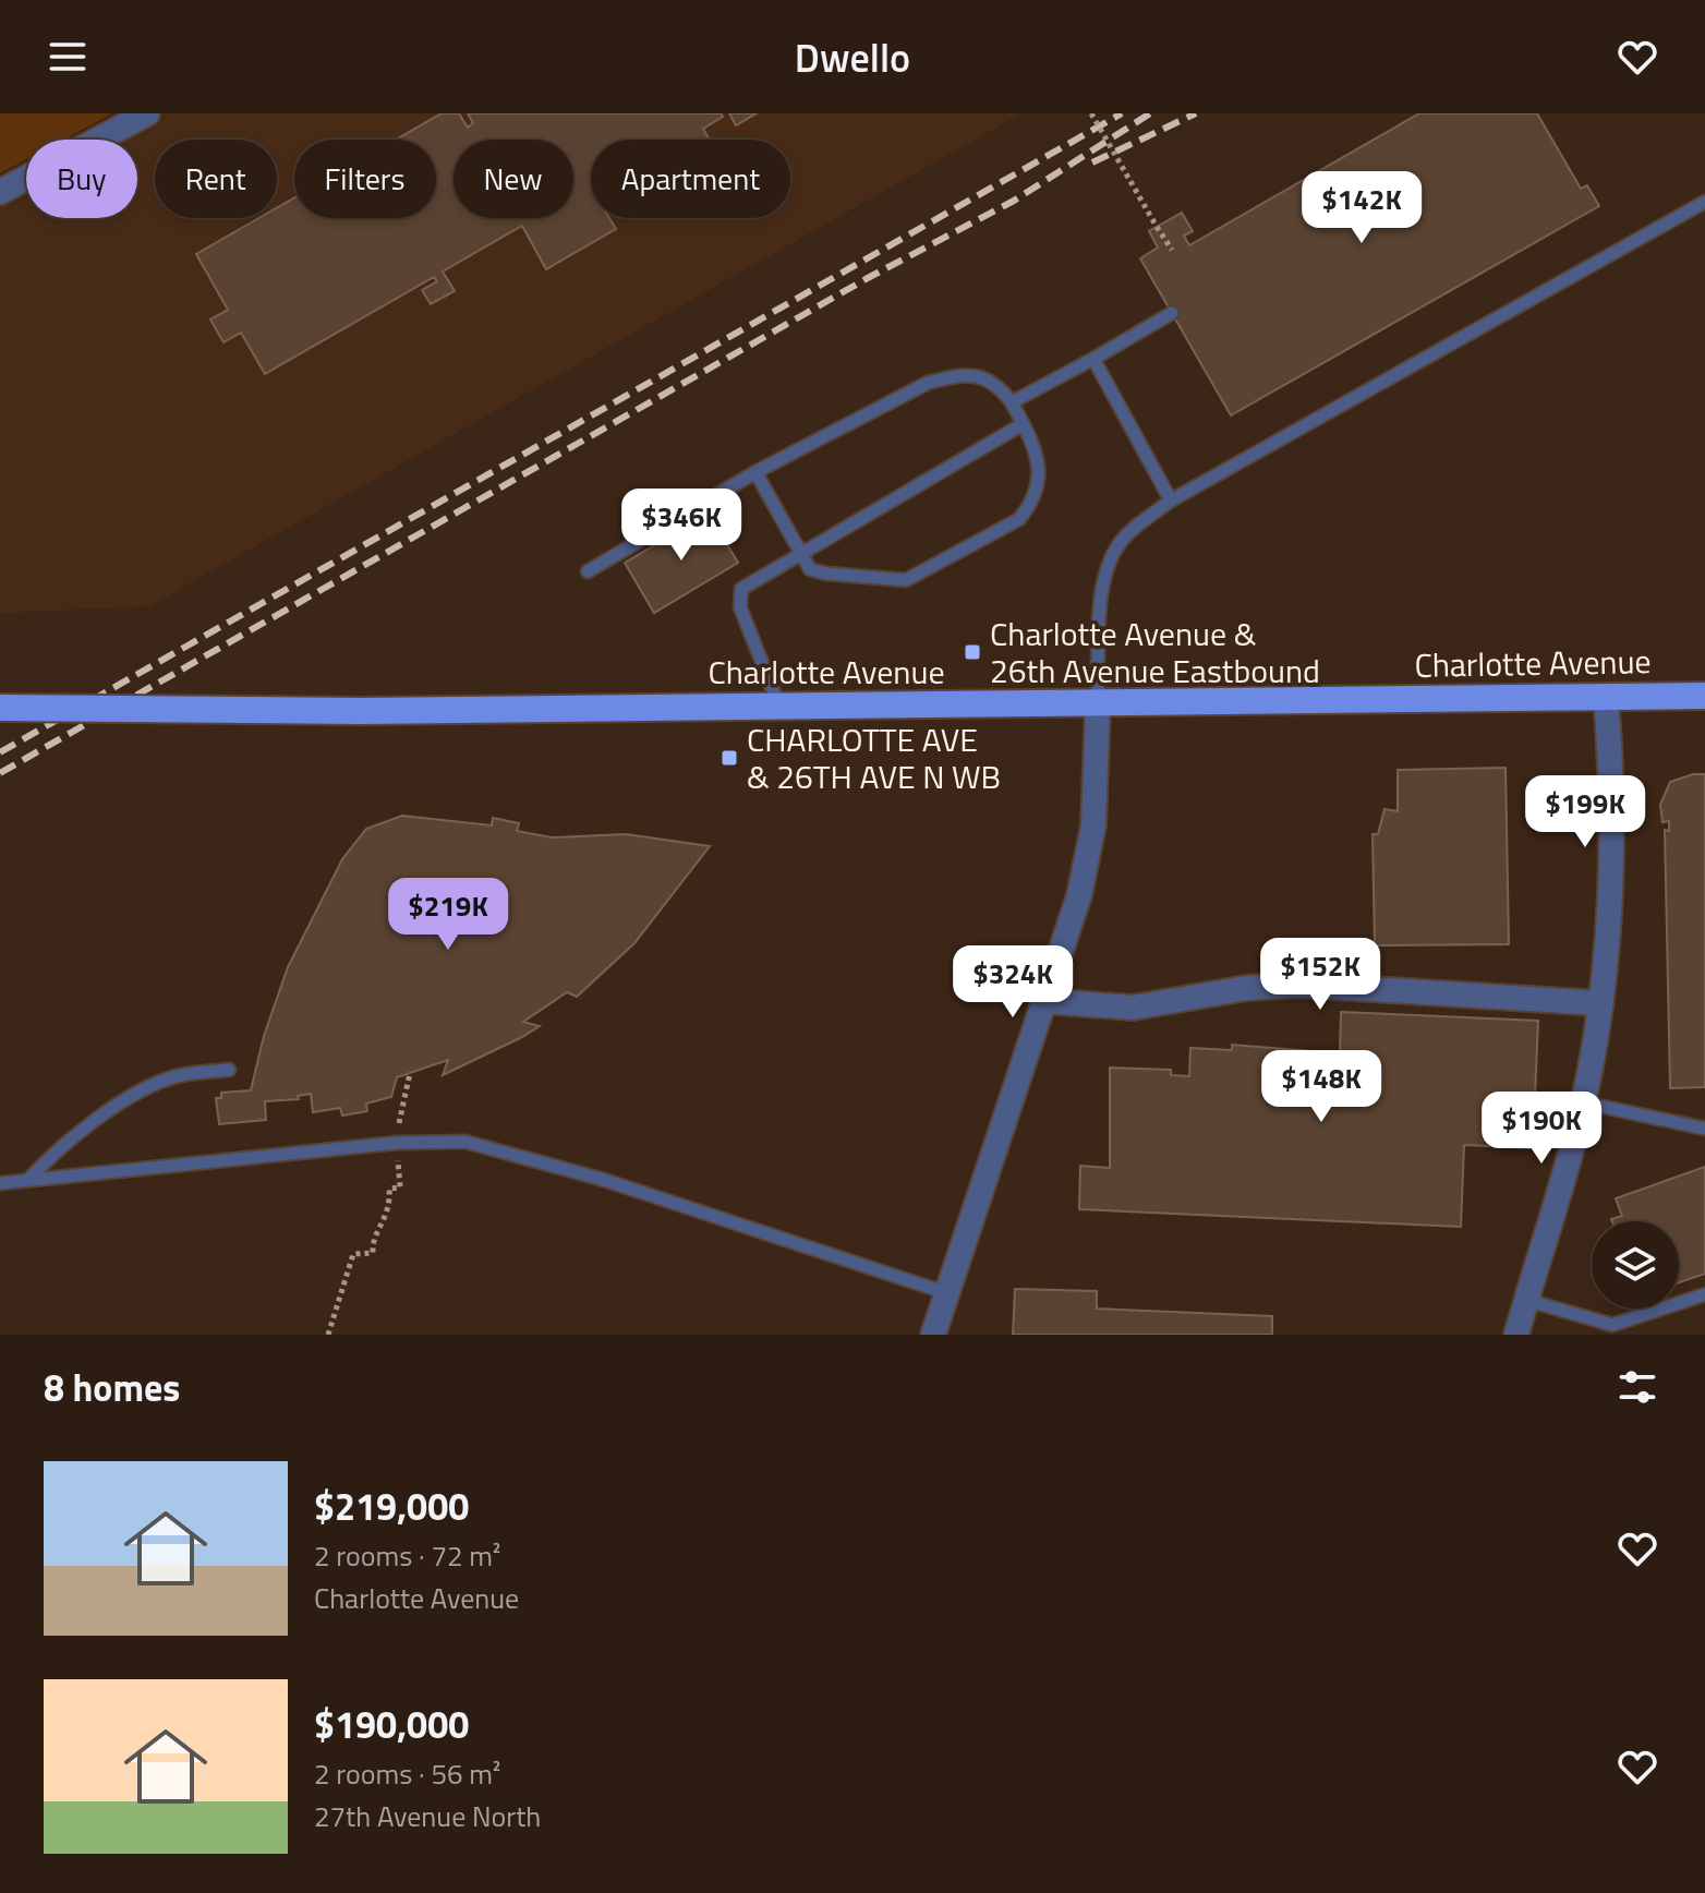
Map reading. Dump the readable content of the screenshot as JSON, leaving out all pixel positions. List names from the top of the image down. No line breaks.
{"streets":{"main road":["Charlotte Avenue"]},"places":{"transit":["Charlotte Avenue & 26th Avenue Eastbound","CHARLOTTE AVE & 26TH AVE N WB"]},"page":{"header":"Dwello","chip":["Buy","Rent","Filters","New","Apartment"],"price":["$142K","$346K","$199K","$219K","$152K","$324K","$148K","$190K"],"heading":"8 homes","list":[{"name":"$219,000","note":"2 rooms · 72 m² · Charlotte Avenue"},{"name":"$190,000","note":"2 rooms · 56 m² · 27th Avenue North"}]}}
